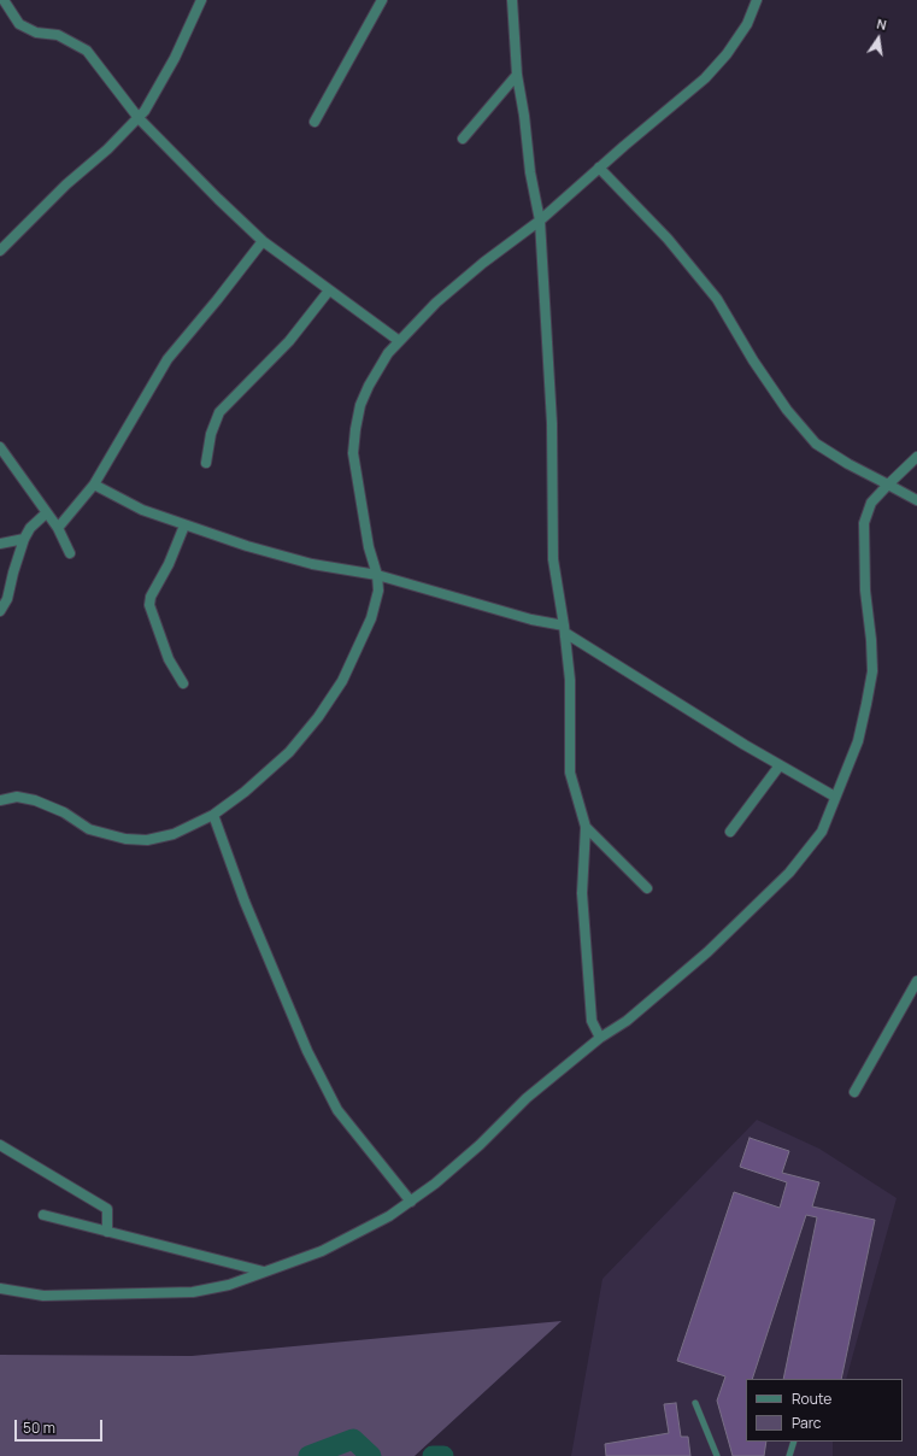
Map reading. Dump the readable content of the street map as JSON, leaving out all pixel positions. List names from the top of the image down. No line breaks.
{"legend":["Route","Parc"],"scale_bar":"50 m","north":"top"}
